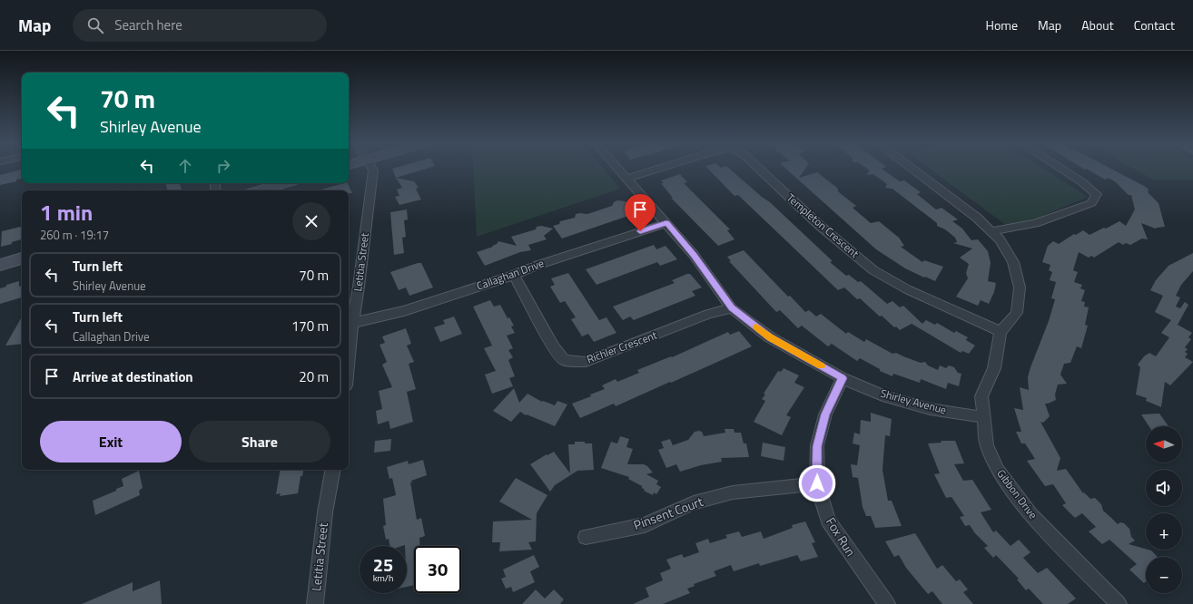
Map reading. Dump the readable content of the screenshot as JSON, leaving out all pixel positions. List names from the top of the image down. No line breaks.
{"streets":{"street":["Templeton Crescent","Letitia Street","Callaghan Drive","Richler Crescent","Shirley Avenue","Gibbon Drive","Pinsent Court","Fox Run"]},"crossings":[["Templeton Crescent","Shirley Avenue"],["Templeton Crescent","Gibbon Drive"],["Letitia Street","Callaghan Drive"],["Callaghan Drive","Richler Crescent"],["Callaghan Drive","Shirley Avenue"],["Richler Crescent","Shirley Avenue"],["Shirley Avenue","Gibbon Drive"],["Shirley Avenue","Fox Run"],["Pinsent Court","Fox Run"]],"north":"left","page":{"header":"Map","search":"Search here","nav":["Home","Map","About","Contact"],"turn":["70 m","Shirley Avenue"],"heading":["1 min","260 m · 19:17"],"list":[{"name":"Turn left","note":"Shirley Avenue","value":"70 m"},{"name":"Turn left","note":"Callaghan Drive","value":"170 m"},{"name":"Arrive at destination","value":"20 m"}],"buttons":["Exit","Share"],"map_buttons":["+","−"],"speed":"25 km/h","limit":"30"}}
